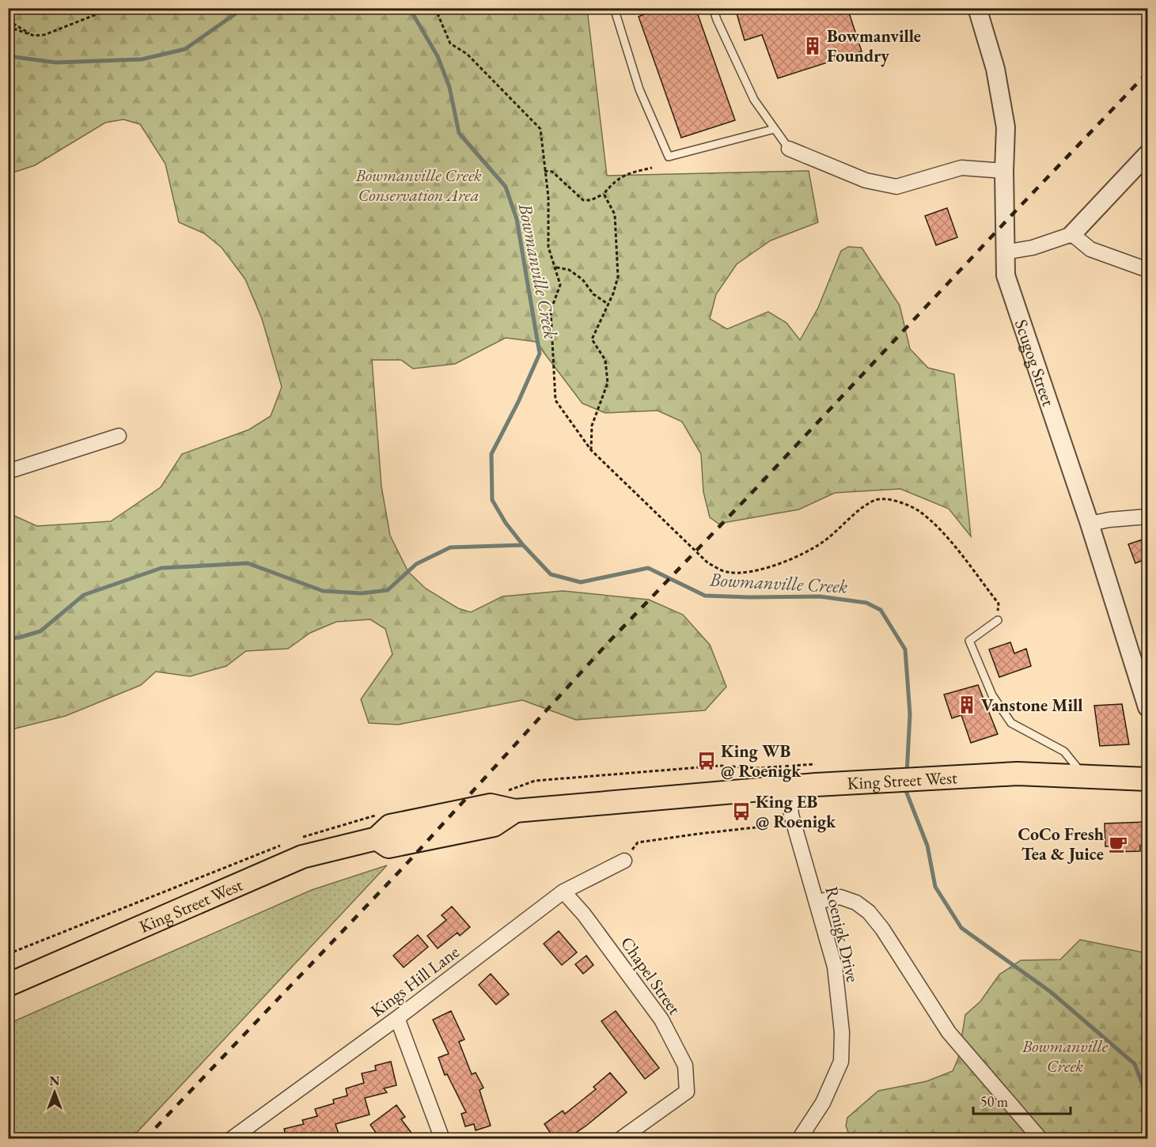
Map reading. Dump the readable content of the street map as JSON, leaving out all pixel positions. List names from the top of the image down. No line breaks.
{"streets":{"main road":["King Street West"],"street":["Scugog Street","Roenigk Drive","Chapel Street","Kings Hill Lane"]},"crossings":[["King Street West","Roenigk Drive"],["Chapel Street","Kings Hill Lane"]],"water":["Bowmanville Creek"],"parks":["Bowmanville Creek Conservation Area","Bowmanville Creek"],"places":{"building":["Bowmanville Foundry","Vanstone Mill"],"bus stop":["King WB @ Roenigk","King EB @ Roenigk"],"cafe":["CoCo Fresh Tea & Juice"]},"scale_bar":"50 m","north":"top"}
